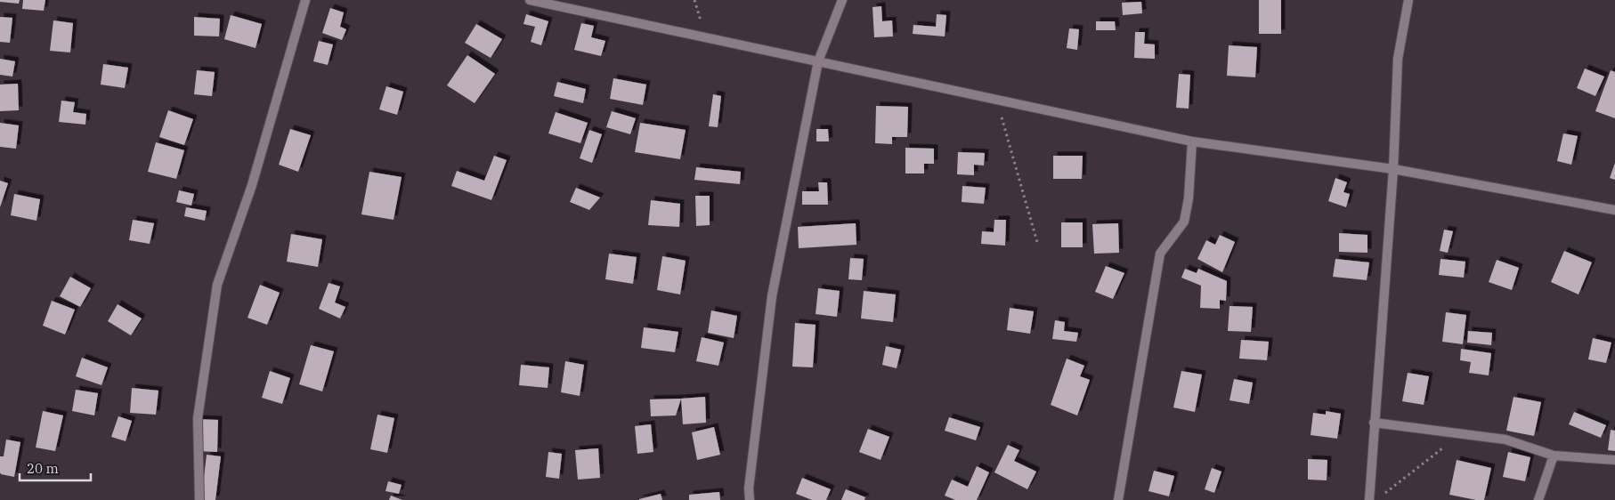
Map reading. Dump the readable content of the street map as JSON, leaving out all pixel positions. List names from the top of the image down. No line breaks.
{"scale_bar":"20 m"}
